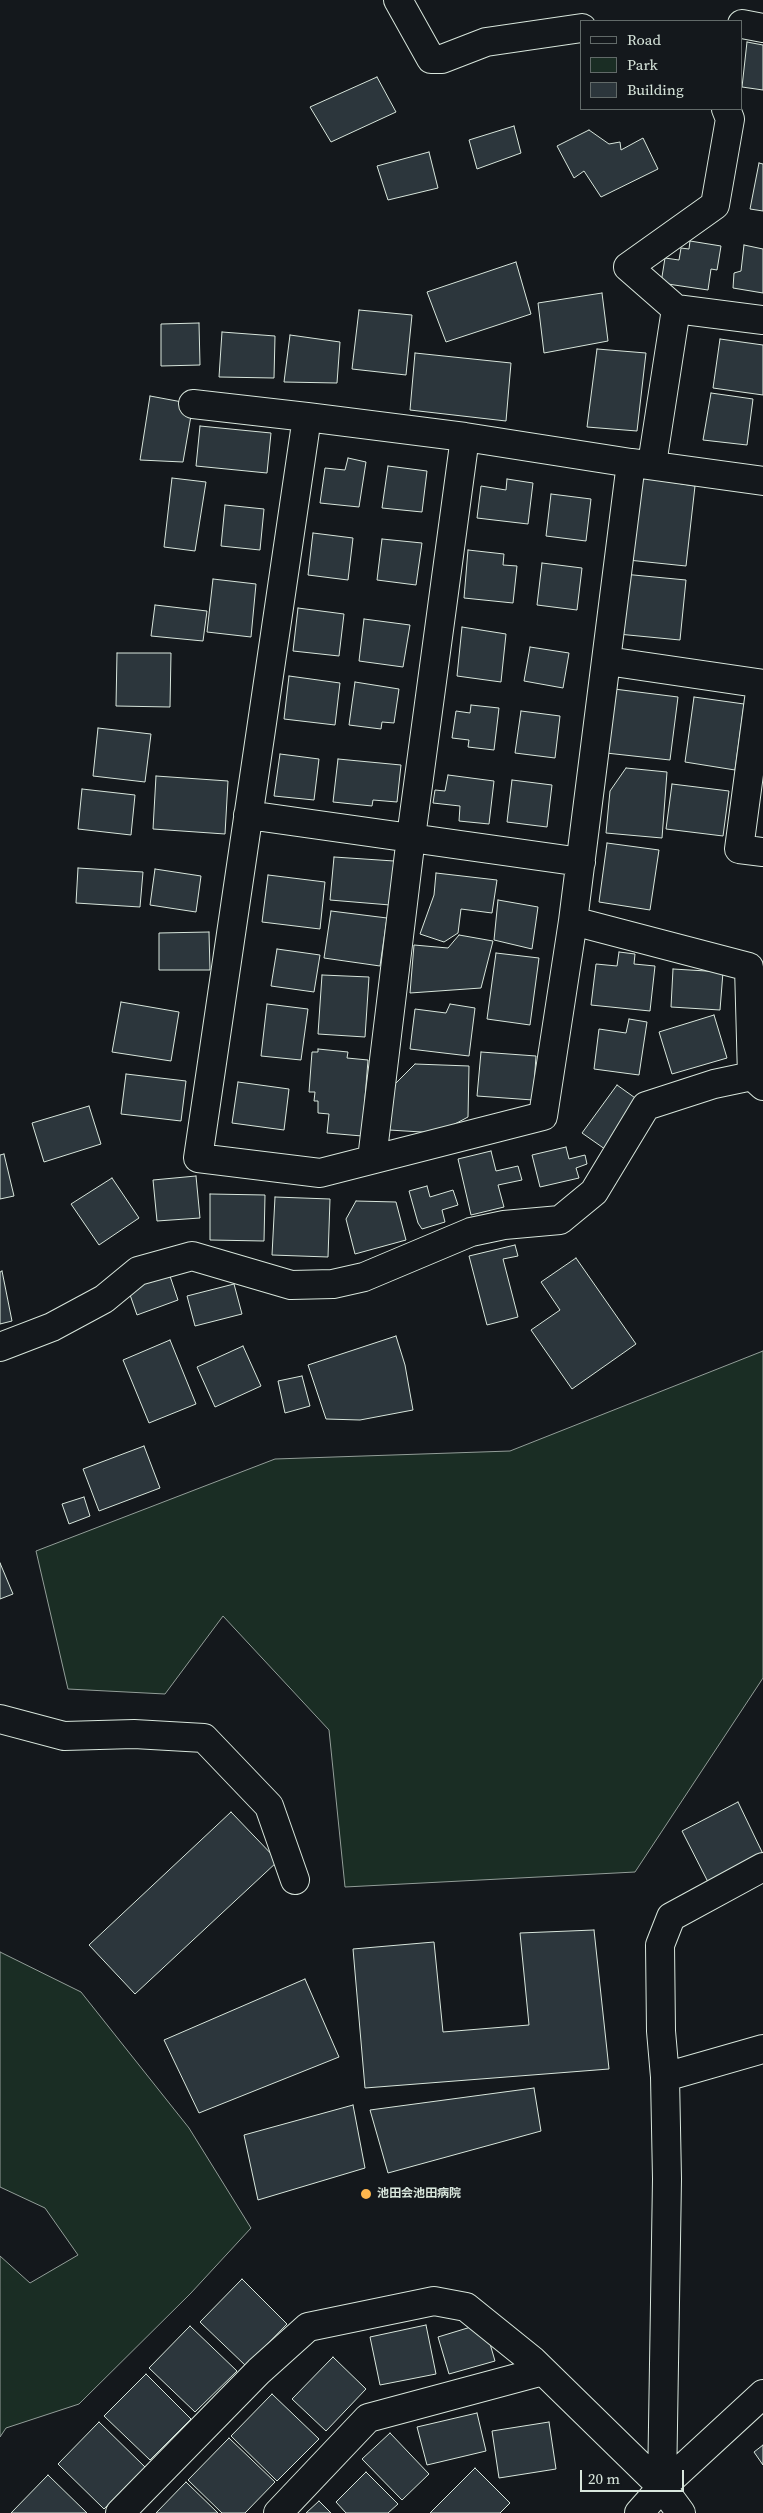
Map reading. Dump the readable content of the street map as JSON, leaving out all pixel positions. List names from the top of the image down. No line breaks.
{"places":["池田会池田病院"],"legend":["Road","Park","Building"],"scale_bar":"20 m"}
